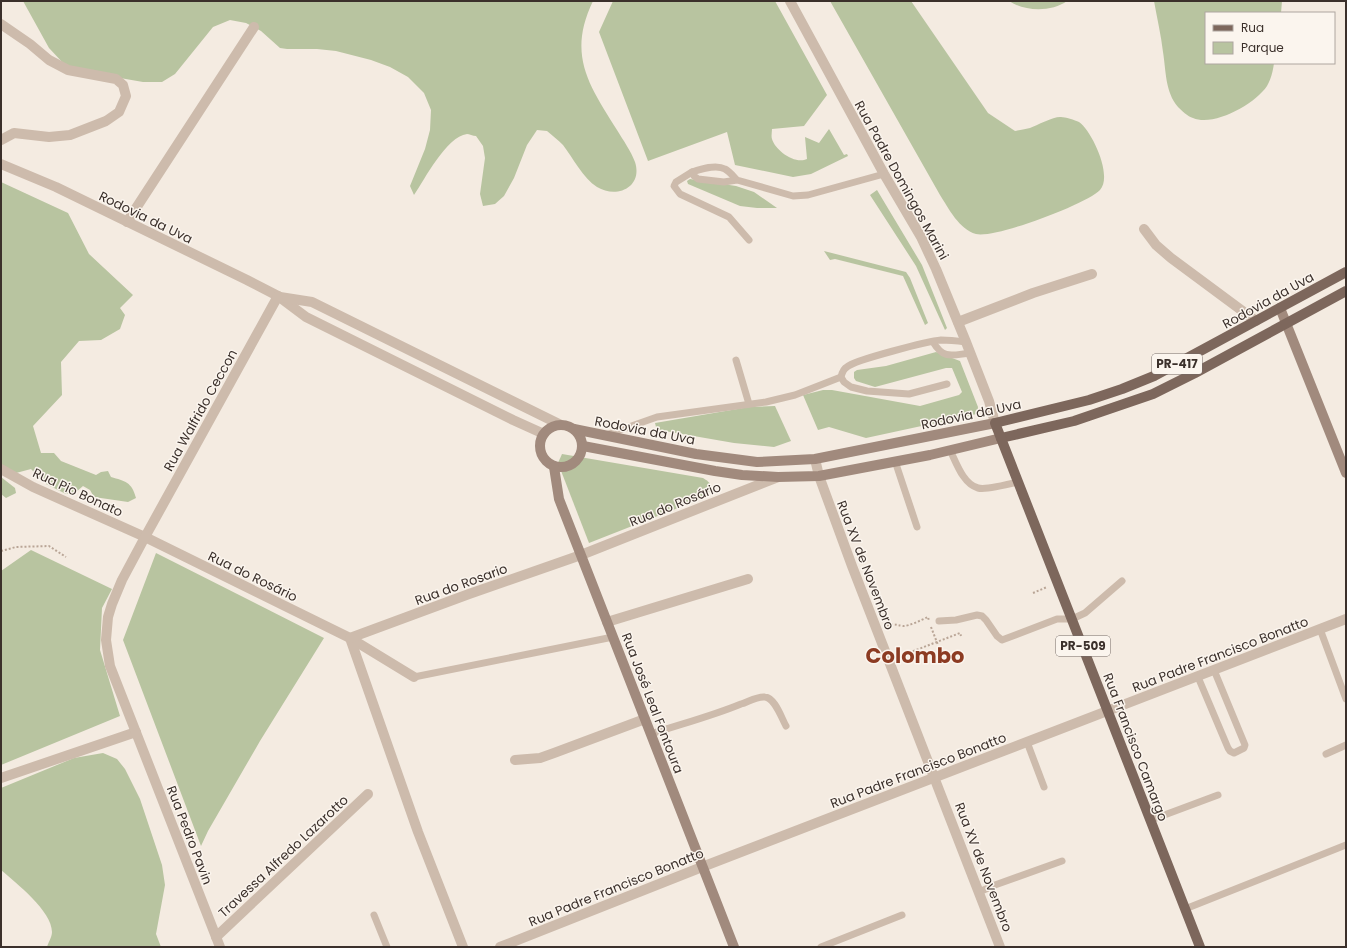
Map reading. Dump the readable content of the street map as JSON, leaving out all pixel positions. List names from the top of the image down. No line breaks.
{"streets":{"main road":["Rodovia da Uva","PR-417","PR-509","Rua José Leal Fontoura","Rua Francisco Camargo"],"street":["Rua Padre Domingos Marini","Rua Walfrido Ceccon","Rua Pio Bonato","Rua do Rosário","Rua XV de Novembro","Rua do Rosario","Rua Padre Francisco Bonatto","Rua Pedro Pavin","Travessa Alfredo Lazarotto"]},"crossings":[["Rua Padre Domingos Marini","Rodovia da Uva"],["Rua Padre Domingos Marini","Rua Francisco Camargo"],["Rodovia da Uva","PR-417"],["Rodovia da Uva","Rua Walfrido Ceccon"],["Rodovia da Uva","Rua XV de Novembro"],["Rodovia da Uva","Rua José Leal Fontoura"],["Rodovia da Uva","Rua Francisco Camargo"],["PR-417","Rua do Rosário"],["PR-417","Rua XV de Novembro"],["PR-417","Rua José Leal Fontoura"],["PR-417","Rua Francisco Camargo"],["Rua Walfrido Ceccon","Rua Pio Bonato"],["Rua Walfrido Ceccon","Rua do Rosário"],["Rua Walfrido Ceccon","Rua Pedro Pavin"],["Rua Pio Bonato","Rua do Rosário"],["Rua do Rosário","Rua do Rosario"],["Rua do Rosário","Rua José Leal Fontoura"],["Rua XV de Novembro","Rua Padre Francisco Bonatto"],["Rua do Rosario","Rua José Leal Fontoura"],["Rua Padre Francisco Bonatto","Rua José Leal Fontoura"],["Rua Padre Francisco Bonatto","Rua Francisco Camargo"],["Rua Pedro Pavin","Travessa Alfredo Lazarotto"]],"districts":["Colombo"],"legend":["Rua","Parque"]}
